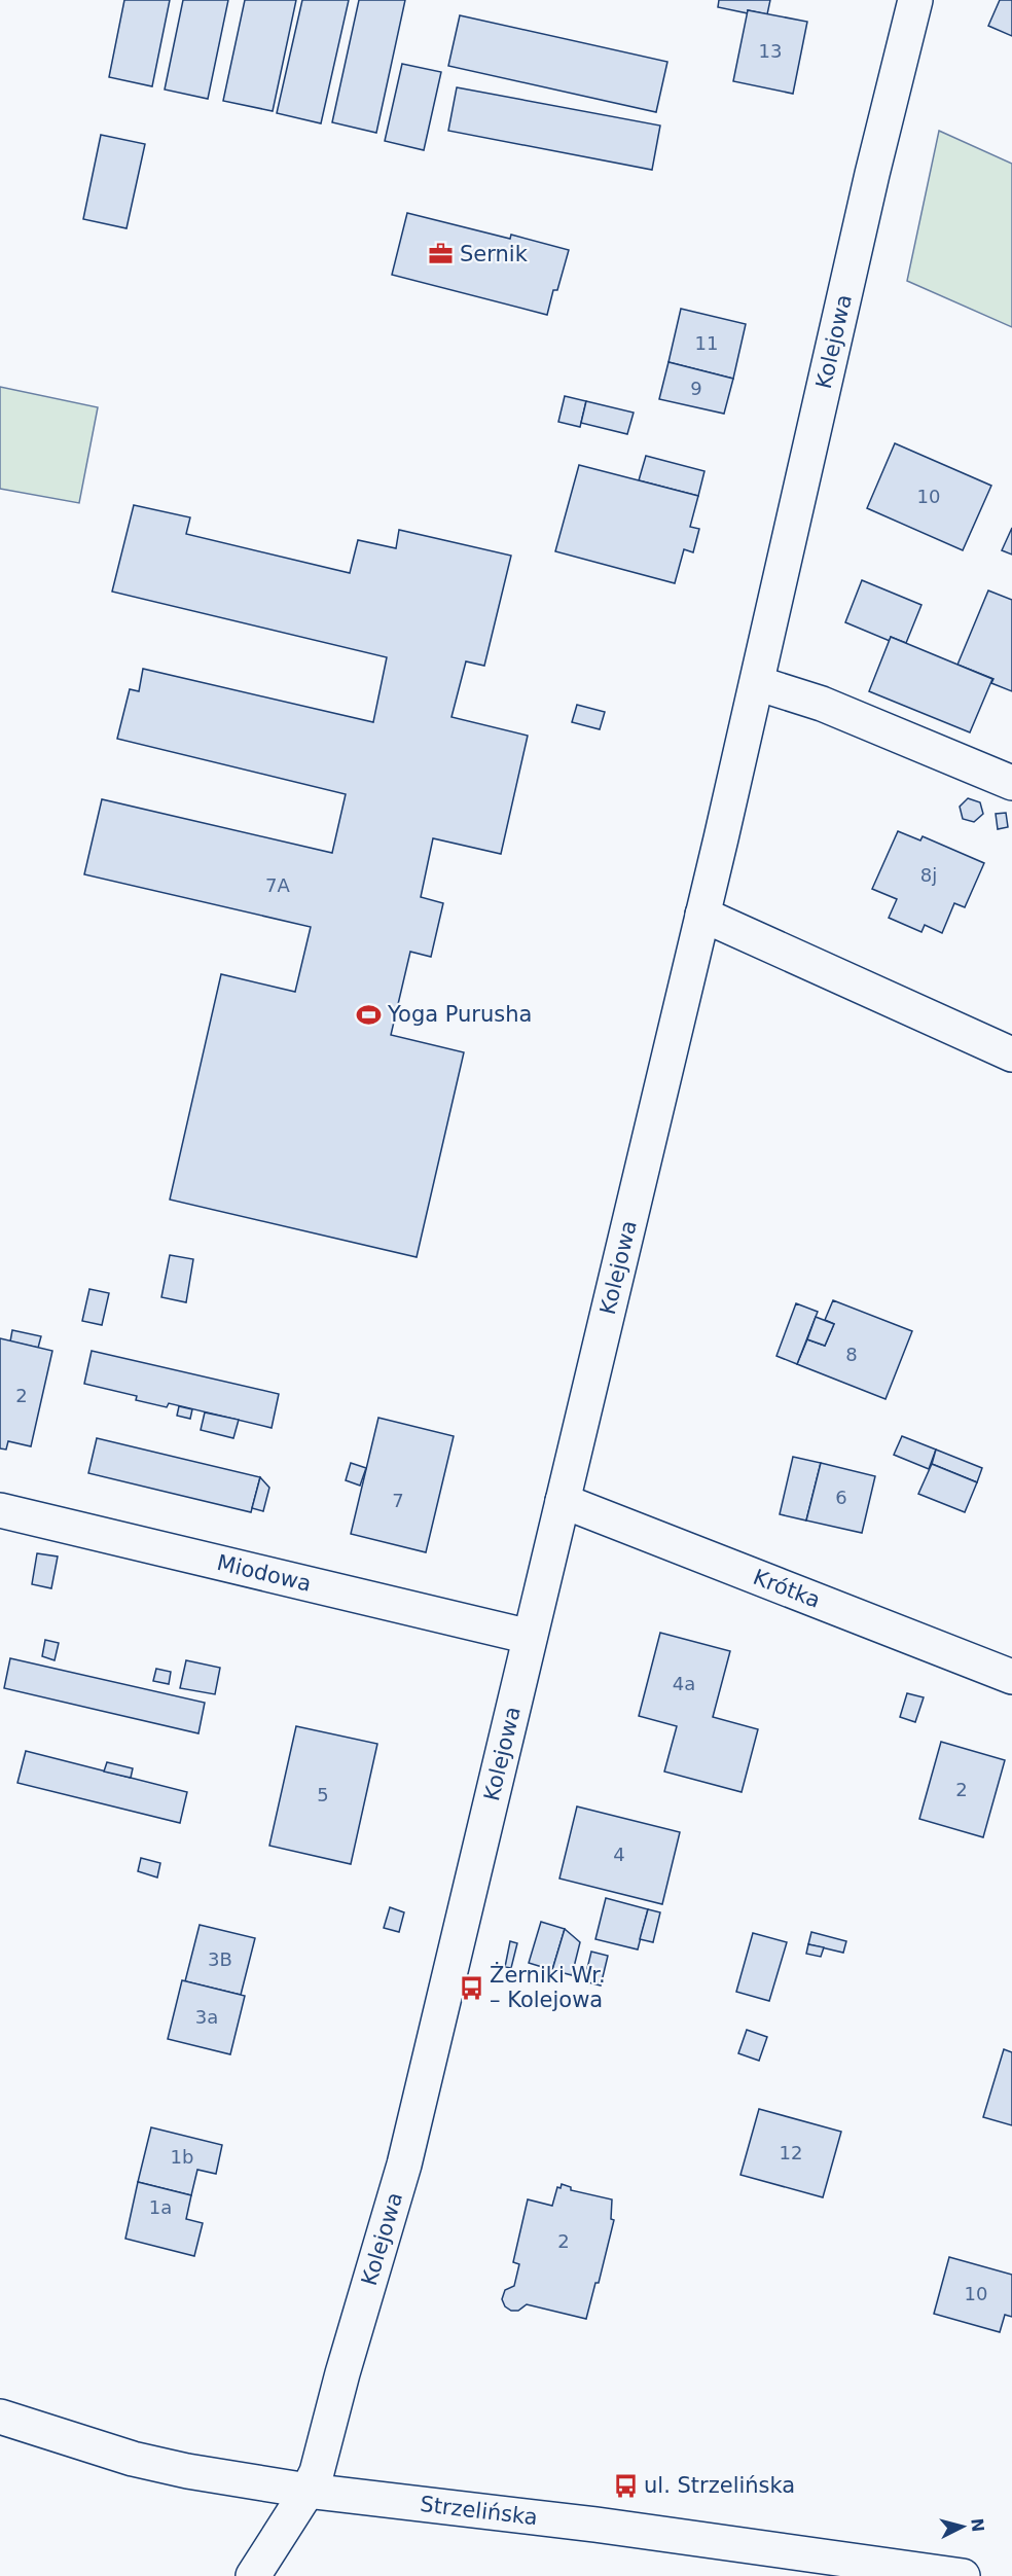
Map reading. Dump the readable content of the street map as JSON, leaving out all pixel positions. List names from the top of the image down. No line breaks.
{"streets":{"street":["Kolejowa","Miodowa","Krótka","Strzelińska"]},"crossings":[["Kolejowa","Miodowa"],["Kolejowa","Krótka"],["Kolejowa","Strzelińska"]],"places":{"office":["Sernik"],"sports":["Yoga Purusha"],"bus stop":["Żerniki Wr. – Kolejowa","ul. Strzelińska"]},"house_numbers":["13","11","9","10","8j","7A","8","2","6","7","4a","2","5","4","3B","3a","12","1b","1a","2","10"],"north":"right"}
